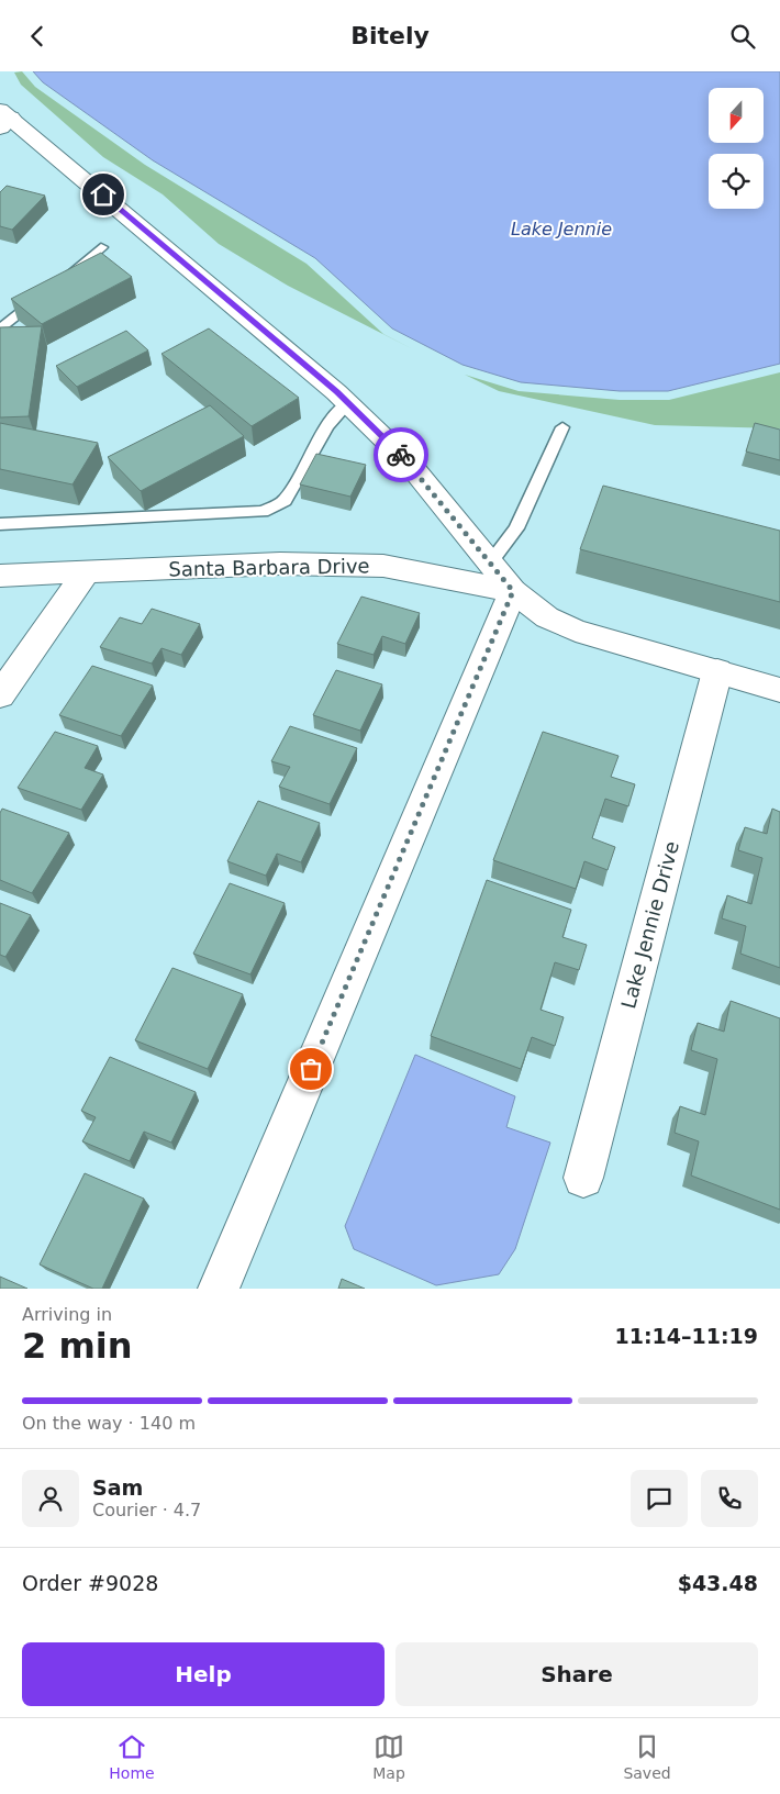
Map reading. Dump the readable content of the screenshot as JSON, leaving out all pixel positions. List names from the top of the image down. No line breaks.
{"streets":{"street":["Santa Barbara Drive","Lake Jennie Drive"]},"crossings":[["Santa Barbara Drive","Lake Jennie Drive"]],"water":["Lake Jennie"],"north":"bottom","page":{"header":"Bitely","heading":["2 min","Arriving in","11:14–11:19"],"panel":["Sam","Courier · 4.7","Order #9028","$43.48"],"bar":"On the way · 140 m","buttons":["Help","Share"],"tabs":["Home","Map","Saved"]}}
